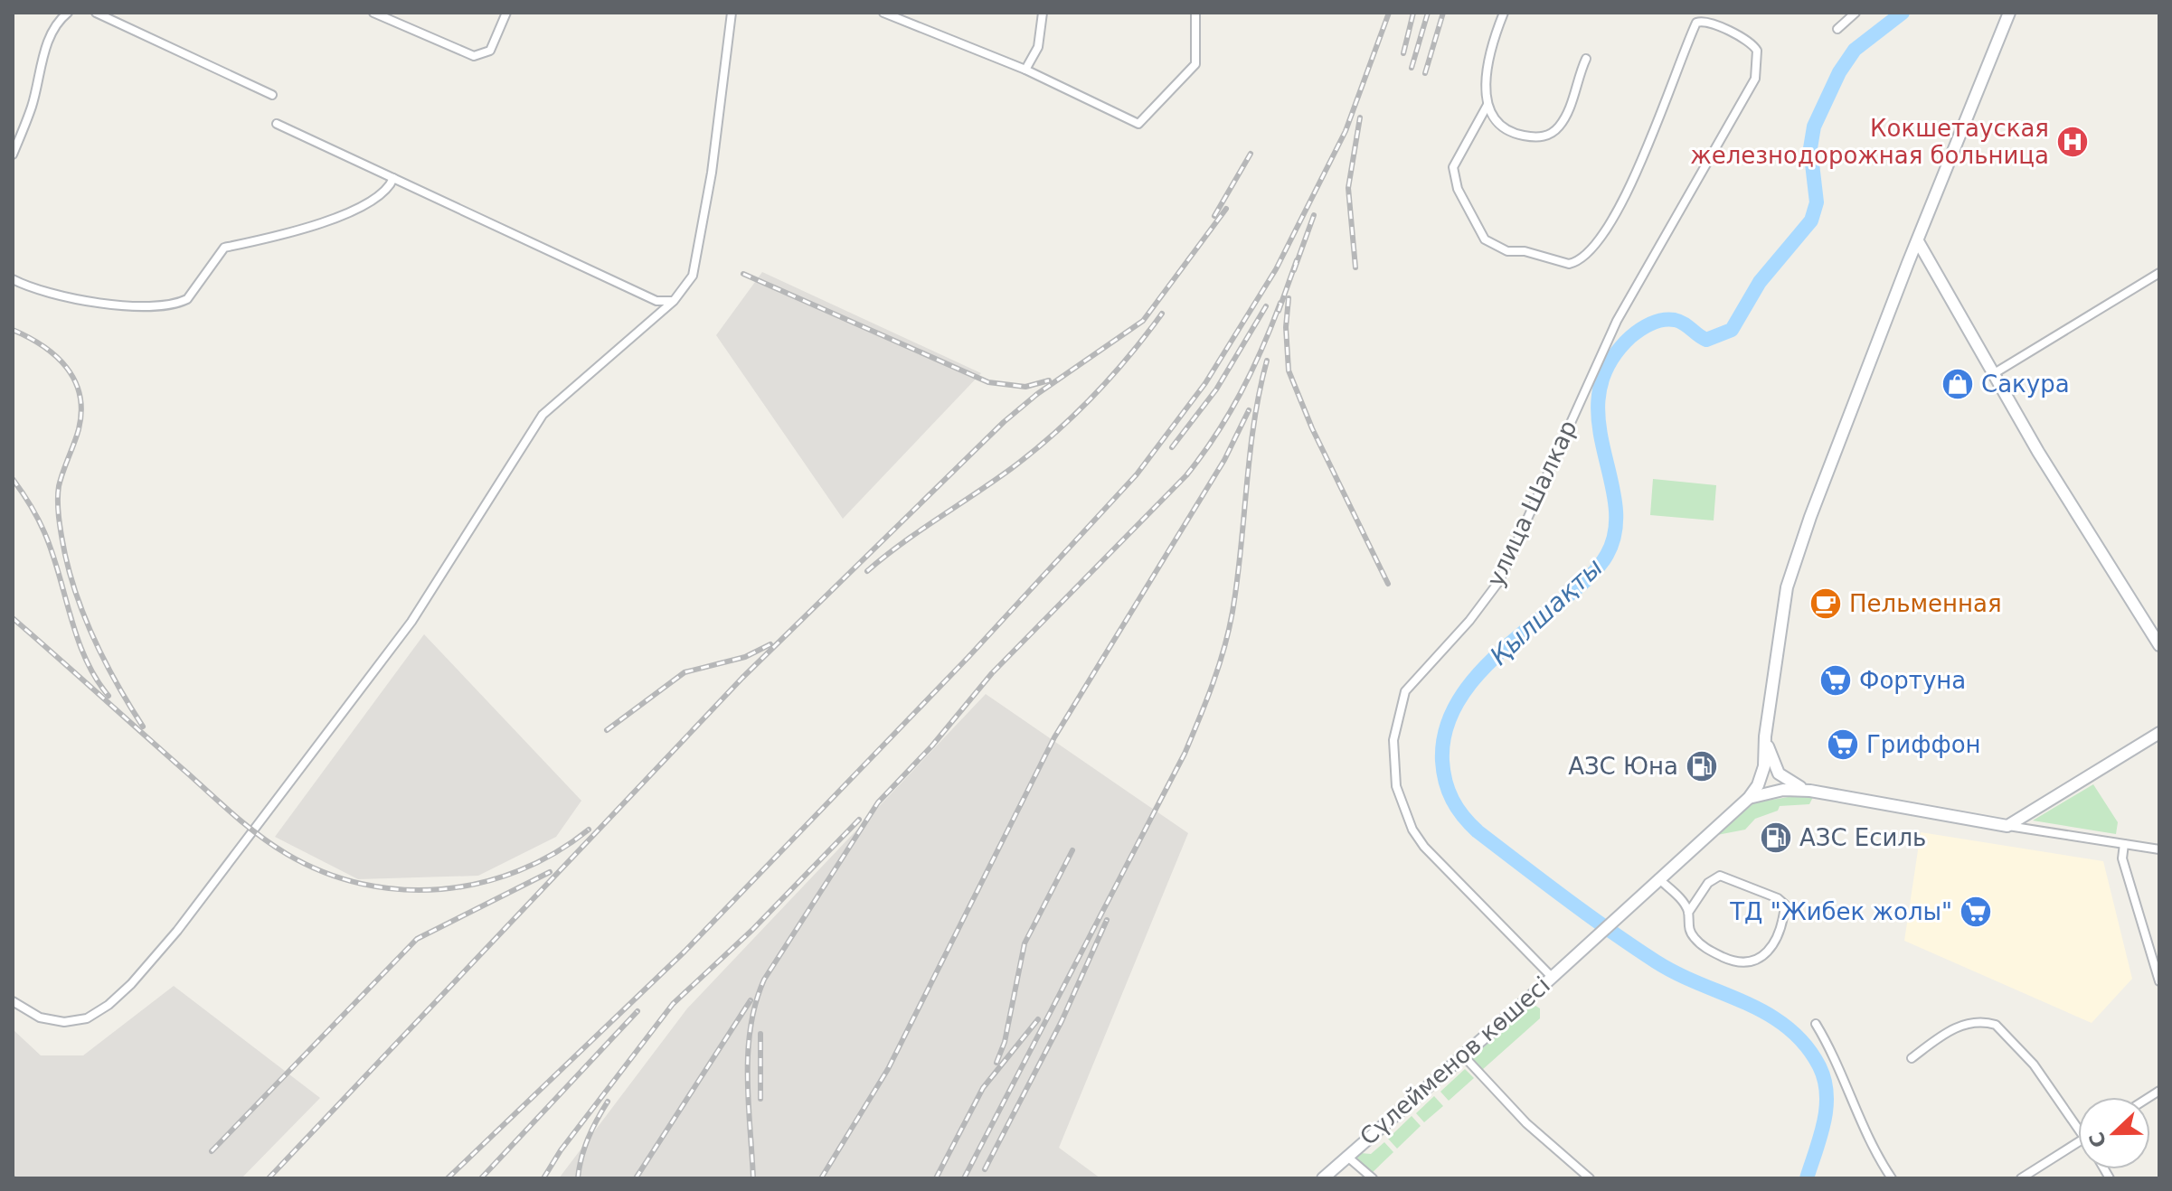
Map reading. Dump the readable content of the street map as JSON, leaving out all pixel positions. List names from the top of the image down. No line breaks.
{"streets":{"street":["улица Шалкар","Сүлейменов көшесі"]},"crossings":[["улица Шалкар","Сүлейменов көшесі"]],"water":["Қылшақты"],"places":{"hospital":["Кокшетауская железнодорожная больница"],"shop":["Сакура"],"cafe":["Пельменная"],"supermarket":["Фортуна","Гриффон","ТД \"Жибек жолы\""],"fuel station":["АЗС Юна","АЗС Есиль"]},"north":"left"}
